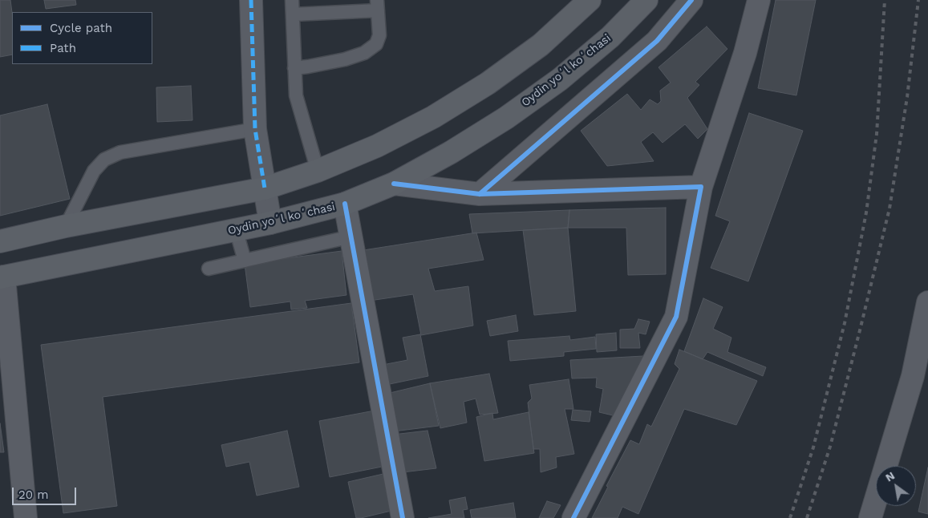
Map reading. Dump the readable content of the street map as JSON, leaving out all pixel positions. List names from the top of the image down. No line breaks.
{"streets":{"main road":["Oydin yoʻl koʻchasi"]},"legend":["Cycle path","Path"],"scale_bar":"20 m","north":"top left"}
